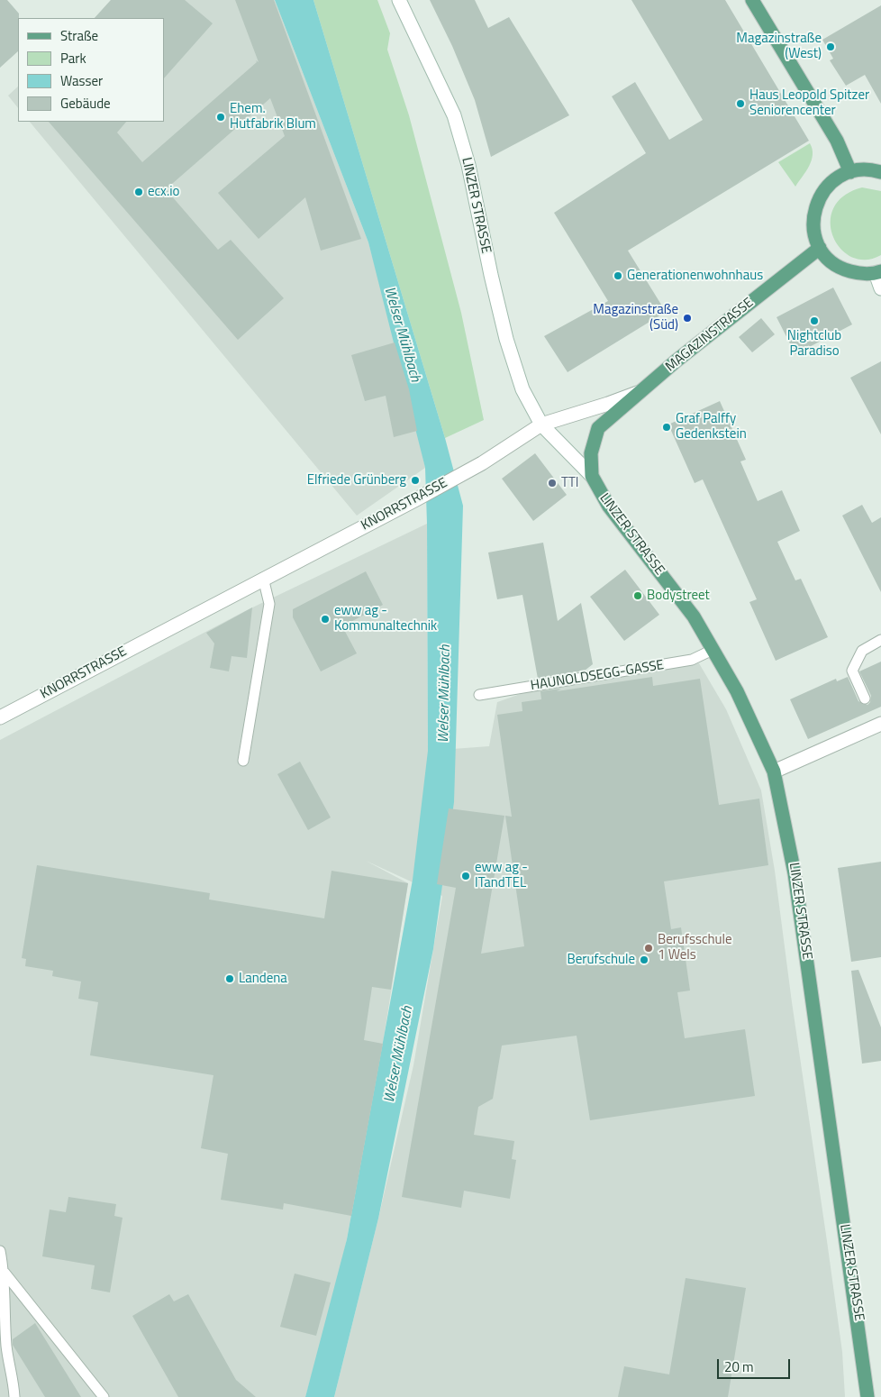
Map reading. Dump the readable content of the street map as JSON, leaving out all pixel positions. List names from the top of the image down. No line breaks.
{"streets":{"main road":["LINZER STRASSE","MAGAZINSTRASSE"],"street":["KNORRSTRASSE"],"lane":["HAUNOLDSEGG-GASSE"]},"crossings":[["LINZER STRASSE","MAGAZINSTRASSE"],["LINZER STRASSE","KNORRSTRASSE"],["LINZER STRASSE","HAUNOLDSEGG-GASSE"],["MAGAZINSTRASSE","KNORRSTRASSE"]],"water":["Welser Mühlbach"],"places":["Magazinstraße (West)","Haus Leopold Spitzer Seniorencenter","Ehem. Hutfabrik Blum","ecx.io","Generationenwohnhaus","Magazinstraße (Süd)","Nightclub Paradiso","Graf Palffy Gedenkstein","Elfriede Grünberg","TTI","Bodystreet","eww ag - Kommunaltechnik","eww ag - ITandTEL","Berufsschule 1 Wels","Berufschule","Landena"],"legend":["Straße","Park","Wasser","Gebäude"],"scale_bar":"20 m"}
